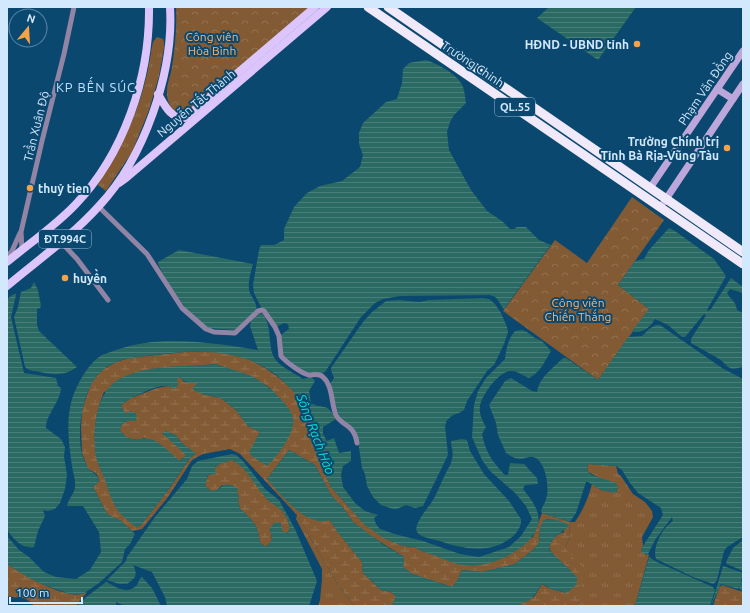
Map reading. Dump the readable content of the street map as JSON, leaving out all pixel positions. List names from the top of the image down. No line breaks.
{"streets":{"highway":["Trường Chinh","QL.55"],"main road":["Nguyễn Tất Thành","ĐT.994C"],"street":["Phạm Văn Đồng","Trần Xuân Độ"]},"crossings":[["Trường Chinh","Phạm Văn Đồng"],["Nguyễn Tất Thành","ĐT.994C"],["Trần Xuân Độ","ĐT.994C"]],"districts":["KP BẾN SÚC"],"water":["Sông Rạch Hào"],"parks":["Công viên Hòa Bình","Công viên Chiến Thắng"],"places":["HĐND - UBND tỉnh","Trường Chính trị Tỉnh Bà Rịa-Vũng Tàu","thuỷ tien","huyền"],"scale_bar":"100 m","north":"top"}
